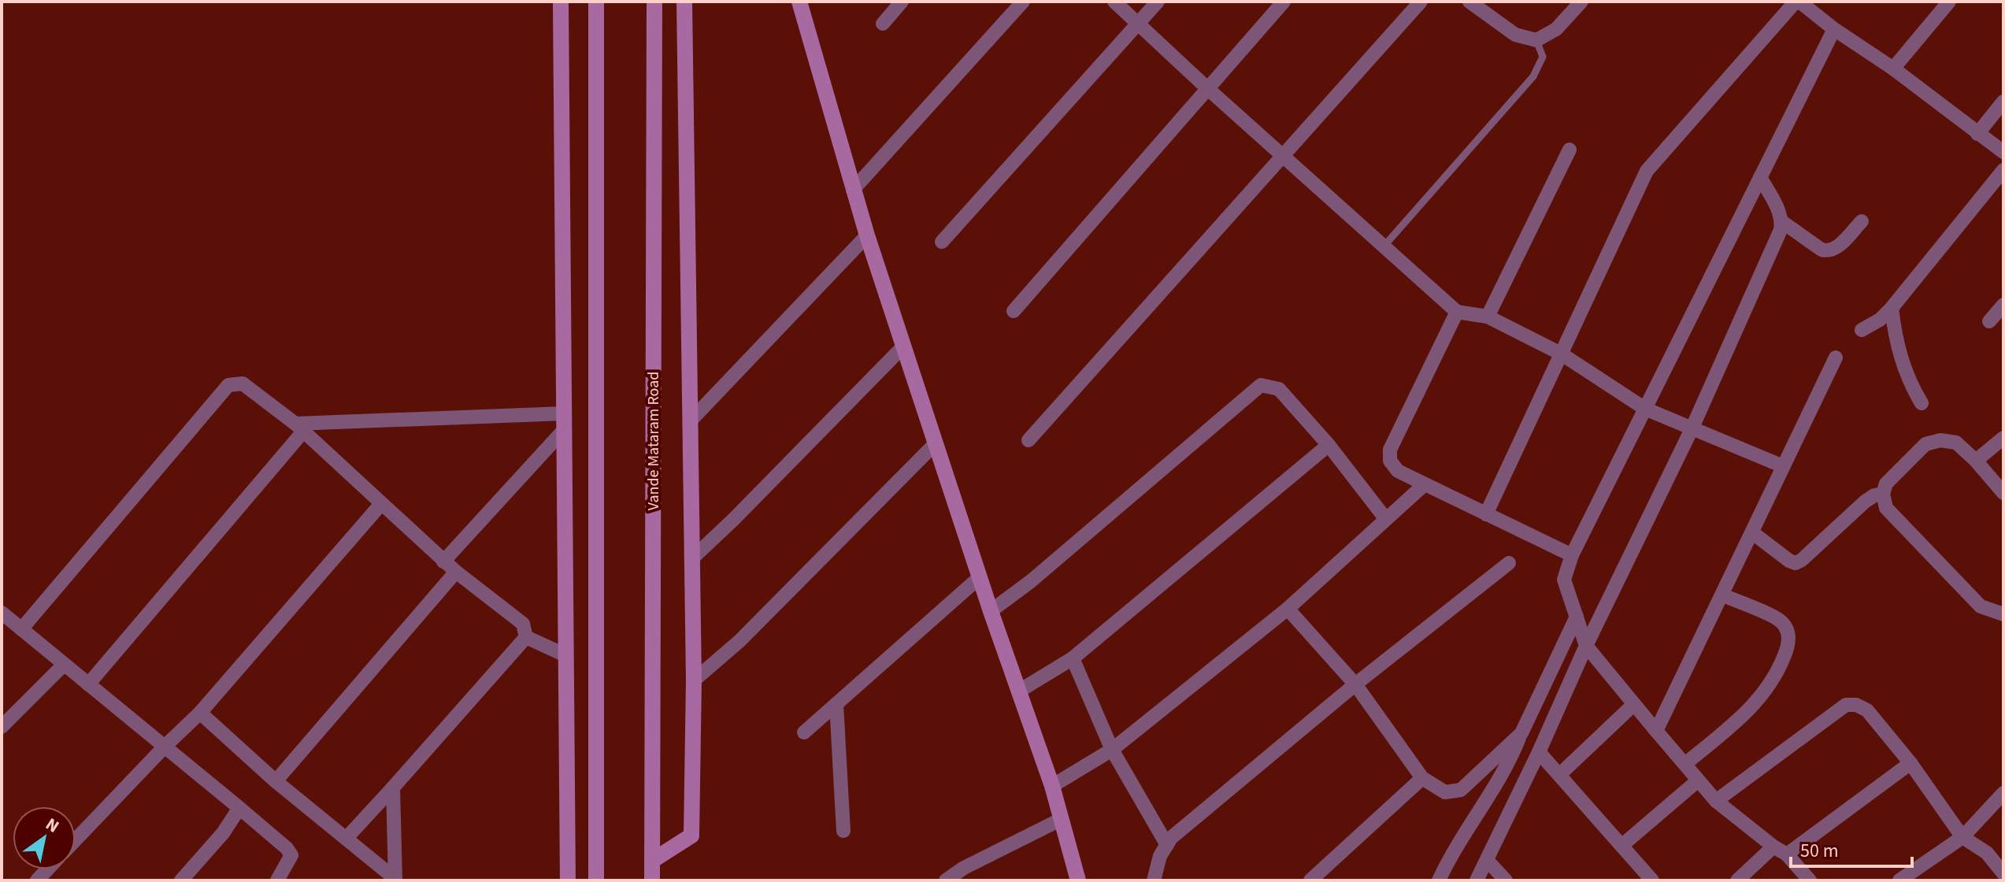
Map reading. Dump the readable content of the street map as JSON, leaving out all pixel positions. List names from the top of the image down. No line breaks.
{"streets":{"street":["Vande Mataram Road"]},"scale_bar":"50 m","north":"top right"}
